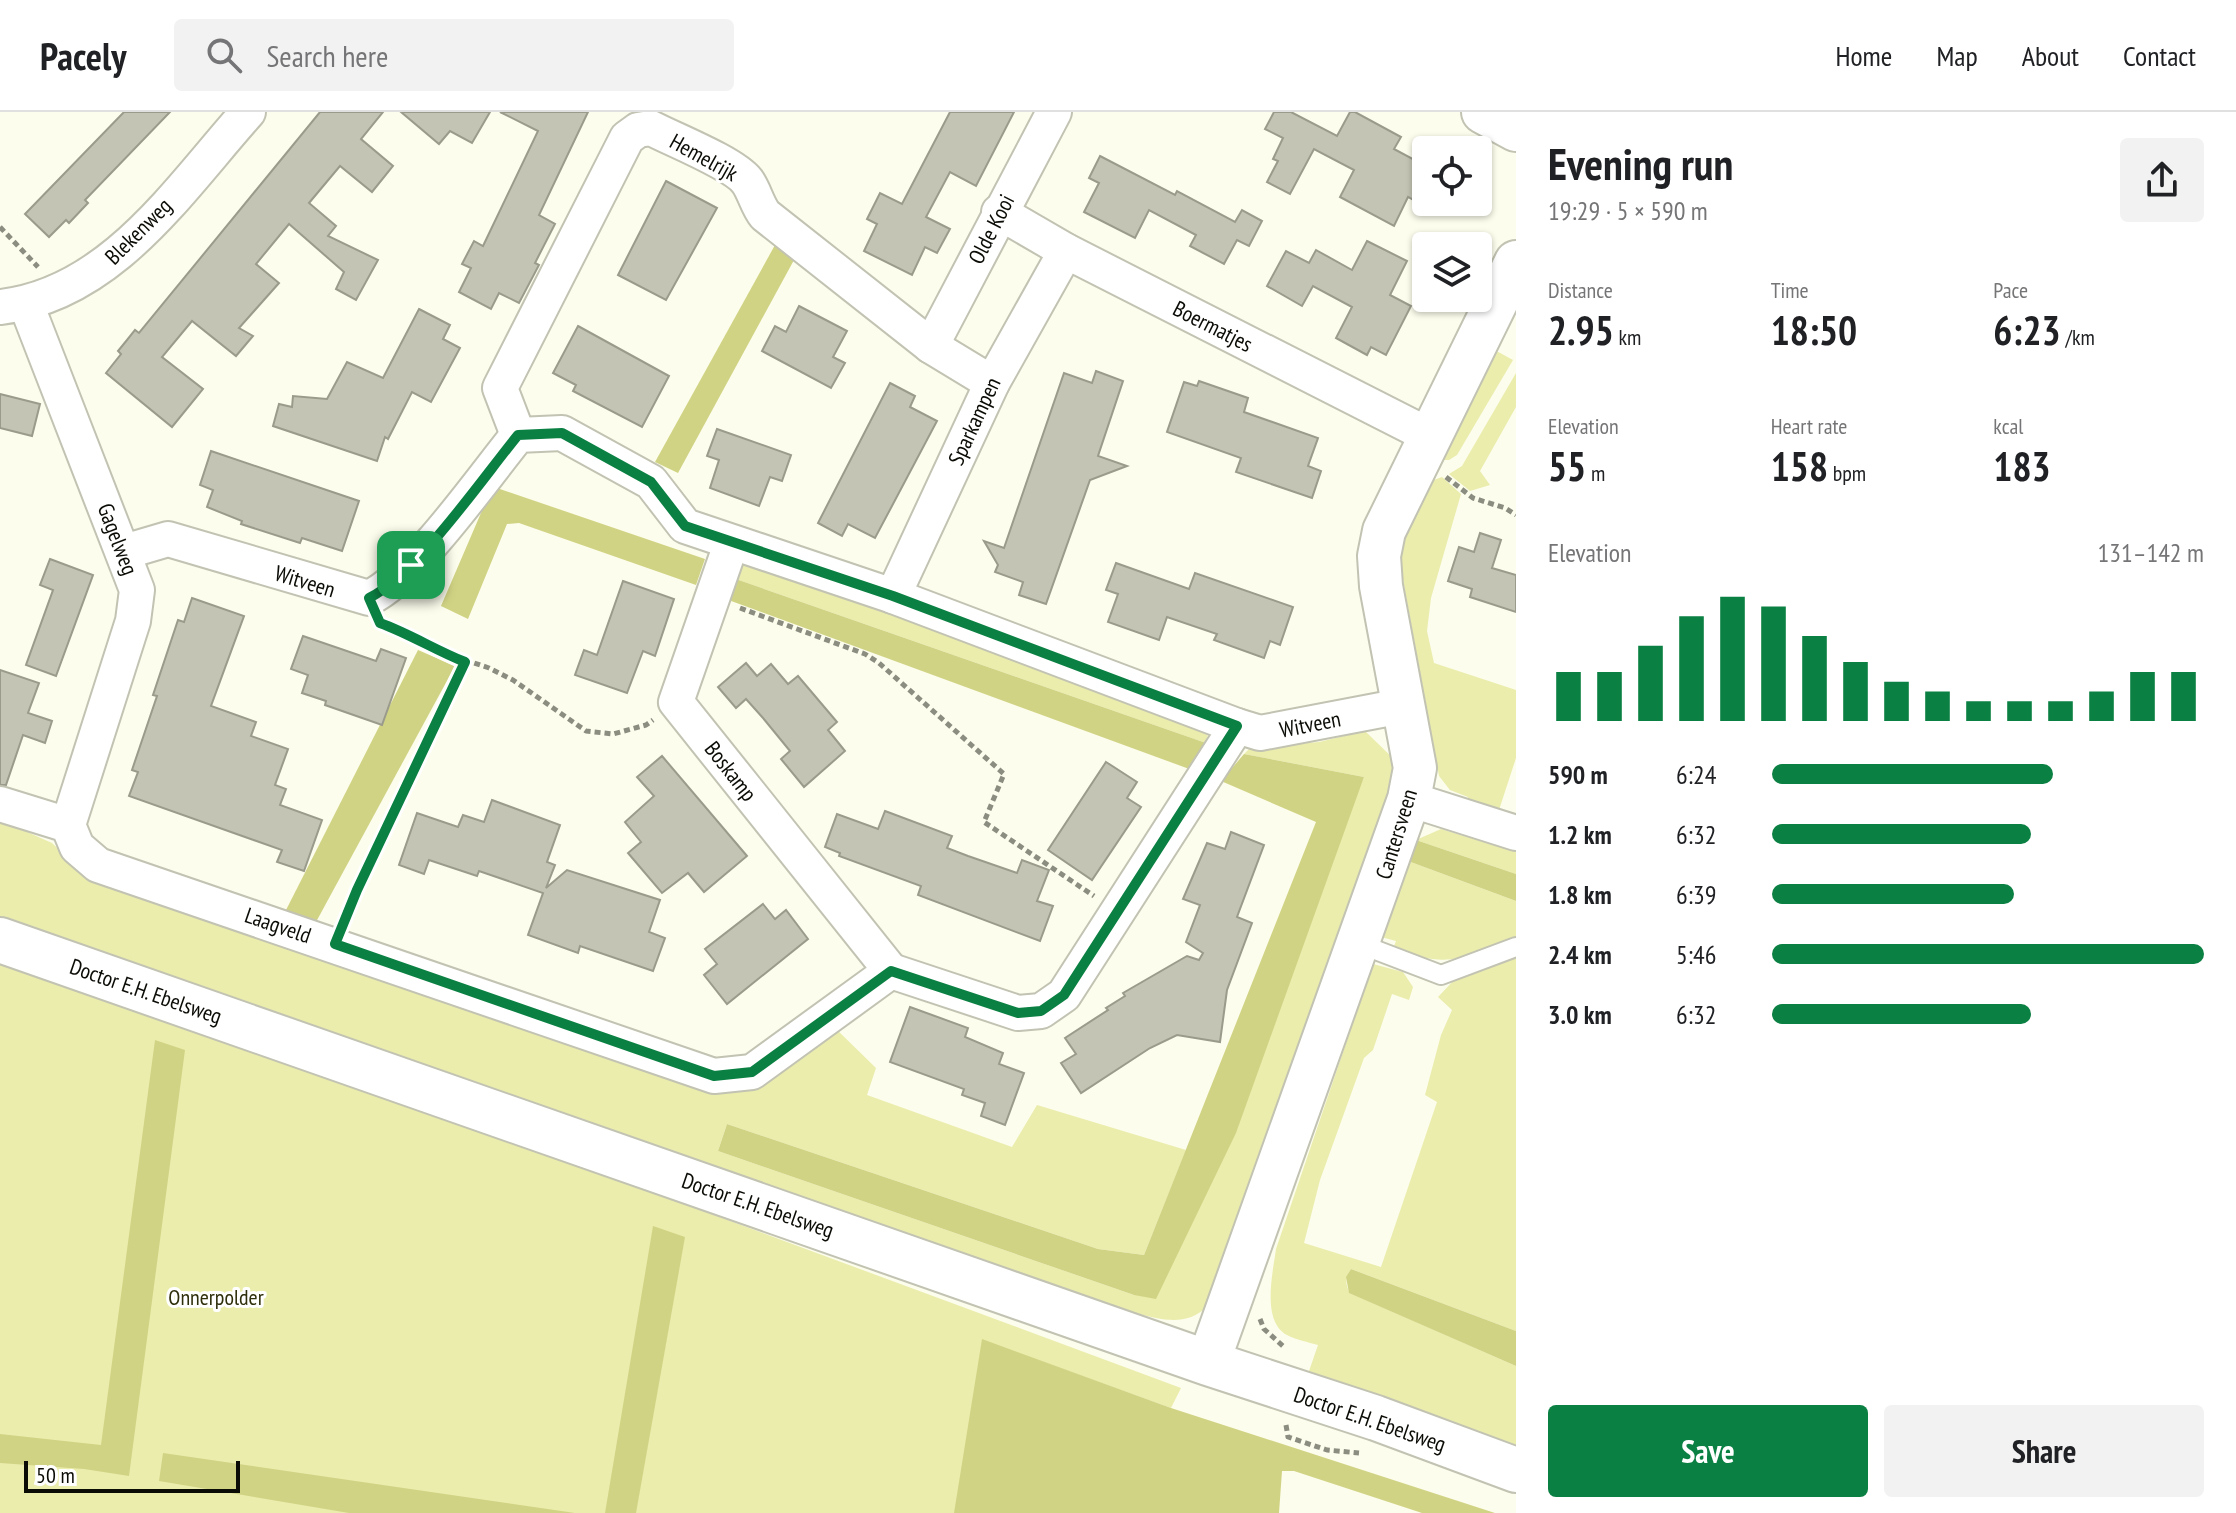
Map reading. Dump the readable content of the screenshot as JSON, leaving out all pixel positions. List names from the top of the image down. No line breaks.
{"streets":{"main road":["Doctor E.H. Ebelsweg"],"street":["Hemelrijk","Olde Kooi","Blekenweg","Boermatjes","Sparkampen","Gagelweg","Witveen","Boskamp","Cantersveen","Laagveld"]},"crossings":[["Hemelrijk","Olde Kooi"],["Hemelrijk","Sparkampen"],["Hemelrijk","Witveen"],["Olde Kooi","Boermatjes"],["Blekenweg","Gagelweg"],["Boermatjes","Sparkampen"],["Boermatjes","Cantersveen"],["Sparkampen","Witveen"],["Gagelweg","Witveen"],["Gagelweg","Laagveld"],["Witveen","Cantersveen"],["Boskamp","Laagveld"],["Cantersveen","Doctor E.H. Ebelsweg"]],"parks":["Onnerpolder"],"scale_bar":"50 m","page":{"header":"Pacely","search":"Search here","nav":["Home","Map","About","Contact"],"heading":["Evening run","19:29 · 5 × 590 m"],"stats":[["Distance","2.95 km"],["Time","18:50"],["Pace","6:23 /km"],["Elevation","55 m"],["Heart rate","158 bpm"],["kcal","183"]],"chart":["Elevation","131–142 m"],"list":[{"name":"590 m","note":"6:24"},{"name":"1.2 km","note":"6:32"},{"name":"1.8 km","note":"6:39"},{"name":"2.4 km","note":"5:46"},{"name":"3.0 km","note":"6:32"}],"buttons":["Save","Share"],"scale":"50 m"}}
